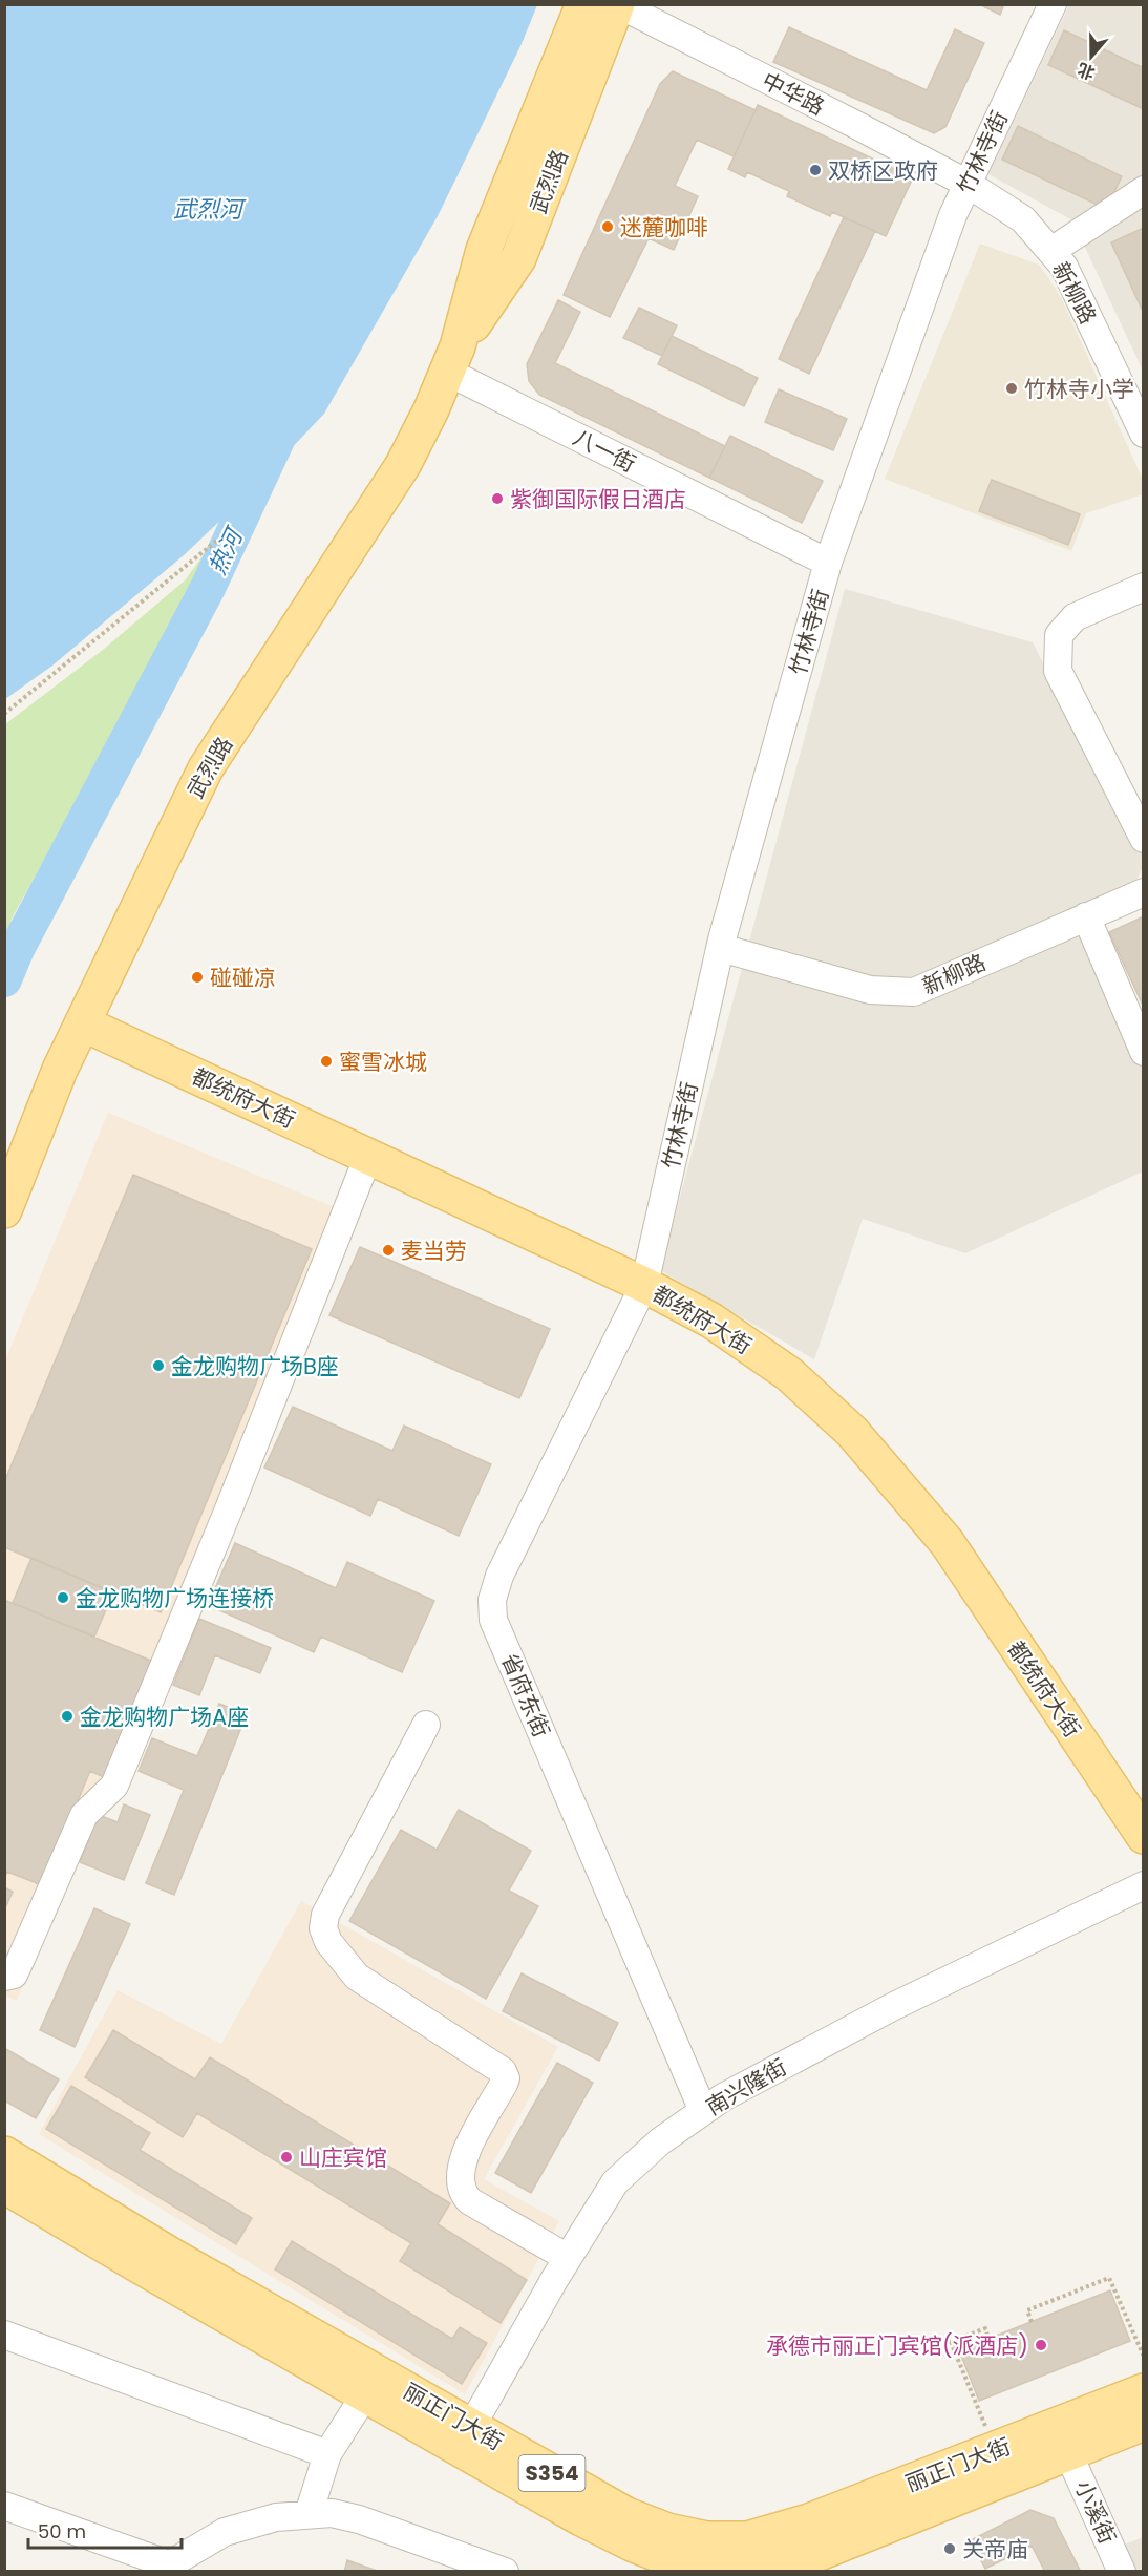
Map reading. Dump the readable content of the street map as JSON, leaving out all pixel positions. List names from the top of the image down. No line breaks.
{"streets":{"main road":["武烈路","都统府大街","丽正门大街","S354"],"street":["中华路","竹林寺街","新柳路","八一街","省府东街","南兴隆街","小溪街"]},"crossings":[["中华路","竹林寺街"],["中华路","武烈路"],["中华路","新柳路"],["竹林寺街","新柳路"],["竹林寺街","八一街"],["竹林寺街","都统府大街"],["竹林寺街","省府东街"],["武烈路","八一街"],["武烈路","都统府大街"],["都统府大街","省府东街"],["省府东街","南兴隆街"],["南兴隆街","丽正门大街"],["丽正门大街","小溪街"]],"water":["武烈河","热河"],"places":["双桥区政府","迷麓咖啡","竹林寺小学","紫御国际假日酒店","碰碰凉","蜜雪冰城","麦当劳","金龙购物广场B座","金龙购物广场连接桥","金龙购物广场A座","山庄宾馆","承德市丽正门宾馆(派酒店)","关帝庙"],"scale_bar":"50 m","north":"bottom"}
